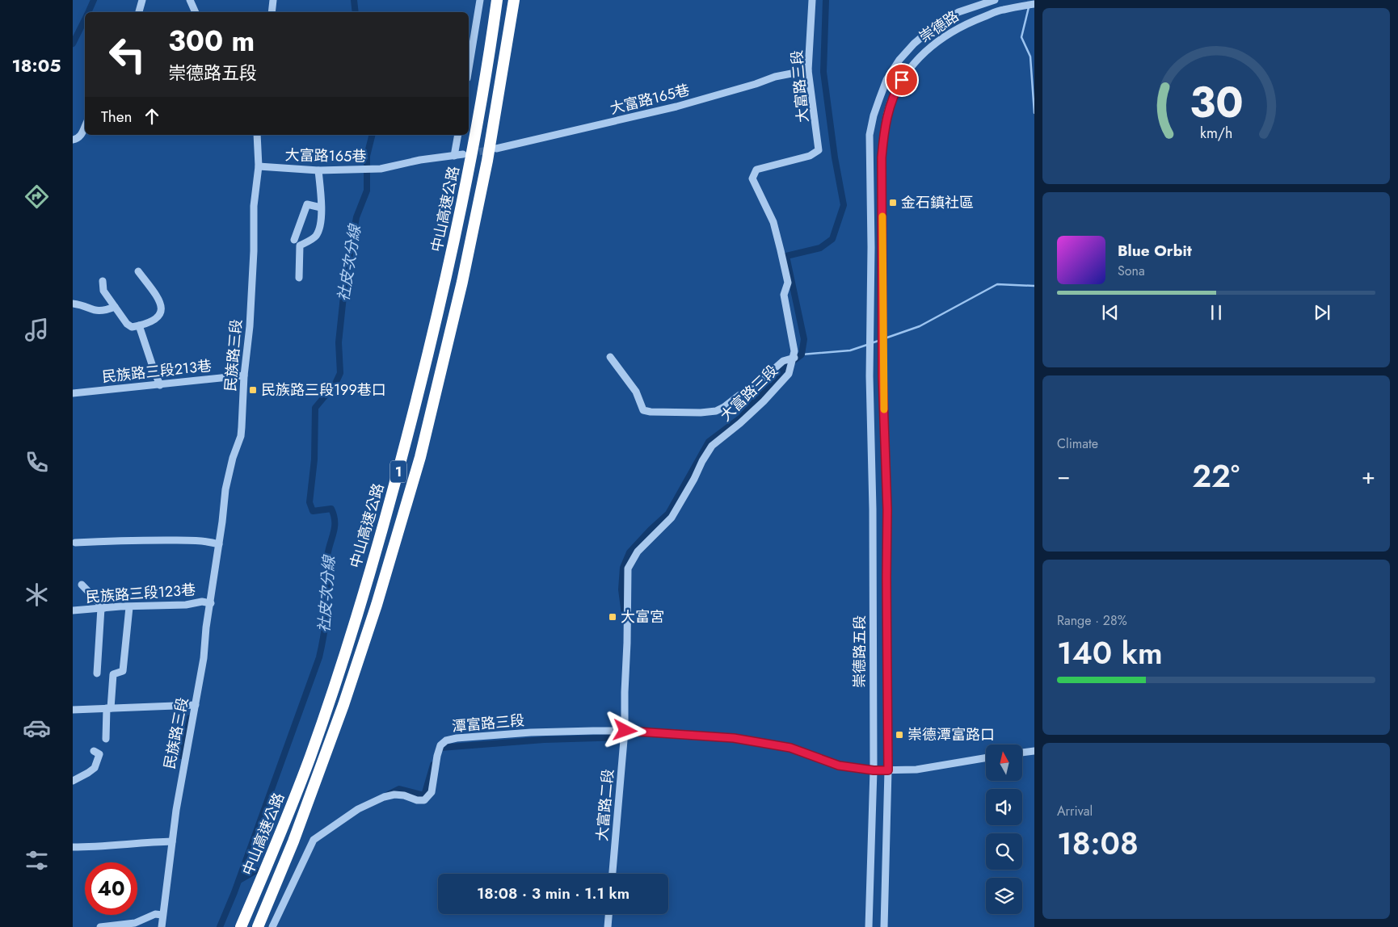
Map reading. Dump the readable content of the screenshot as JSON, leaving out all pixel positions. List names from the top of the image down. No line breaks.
{"streets":{"highway":["中山高速公路","1"],"street":["崇德路","大富路三段","大富路165巷","民族路三段","民族路三段213巷","民族路三段123巷","崇德路五段","潭富路三段","大富路二段"]},"crossings":[["崇德路","崇德路五段"],["大富路三段","大富路165巷"],["大富路三段","潭富路三段"],["大富路三段","大富路二段"],["大富路165巷","民族路三段"],["民族路三段","民族路三段213巷"],["民族路三段","民族路三段123巷"],["潭富路三段","大富路二段"]],"water":["社皮次分線"],"places":{"transit":["金石鎮社區","民族路三段199巷口","大富宮","崇德潭富路口"]},"north":"top","page":{"tabs":"18:05","turn":["300 m","崇德路五段"],"then":"Then","song":["Blue Orbit","Sona"],"tile":["Climate",["Range · 28%","140 km"],["Arrival","18:08"]],"heat":["−","22°","+"],"limit":"40","trip":"18:08 · 3 min · 1.1 km","gauge":["30","km/h"]}}
